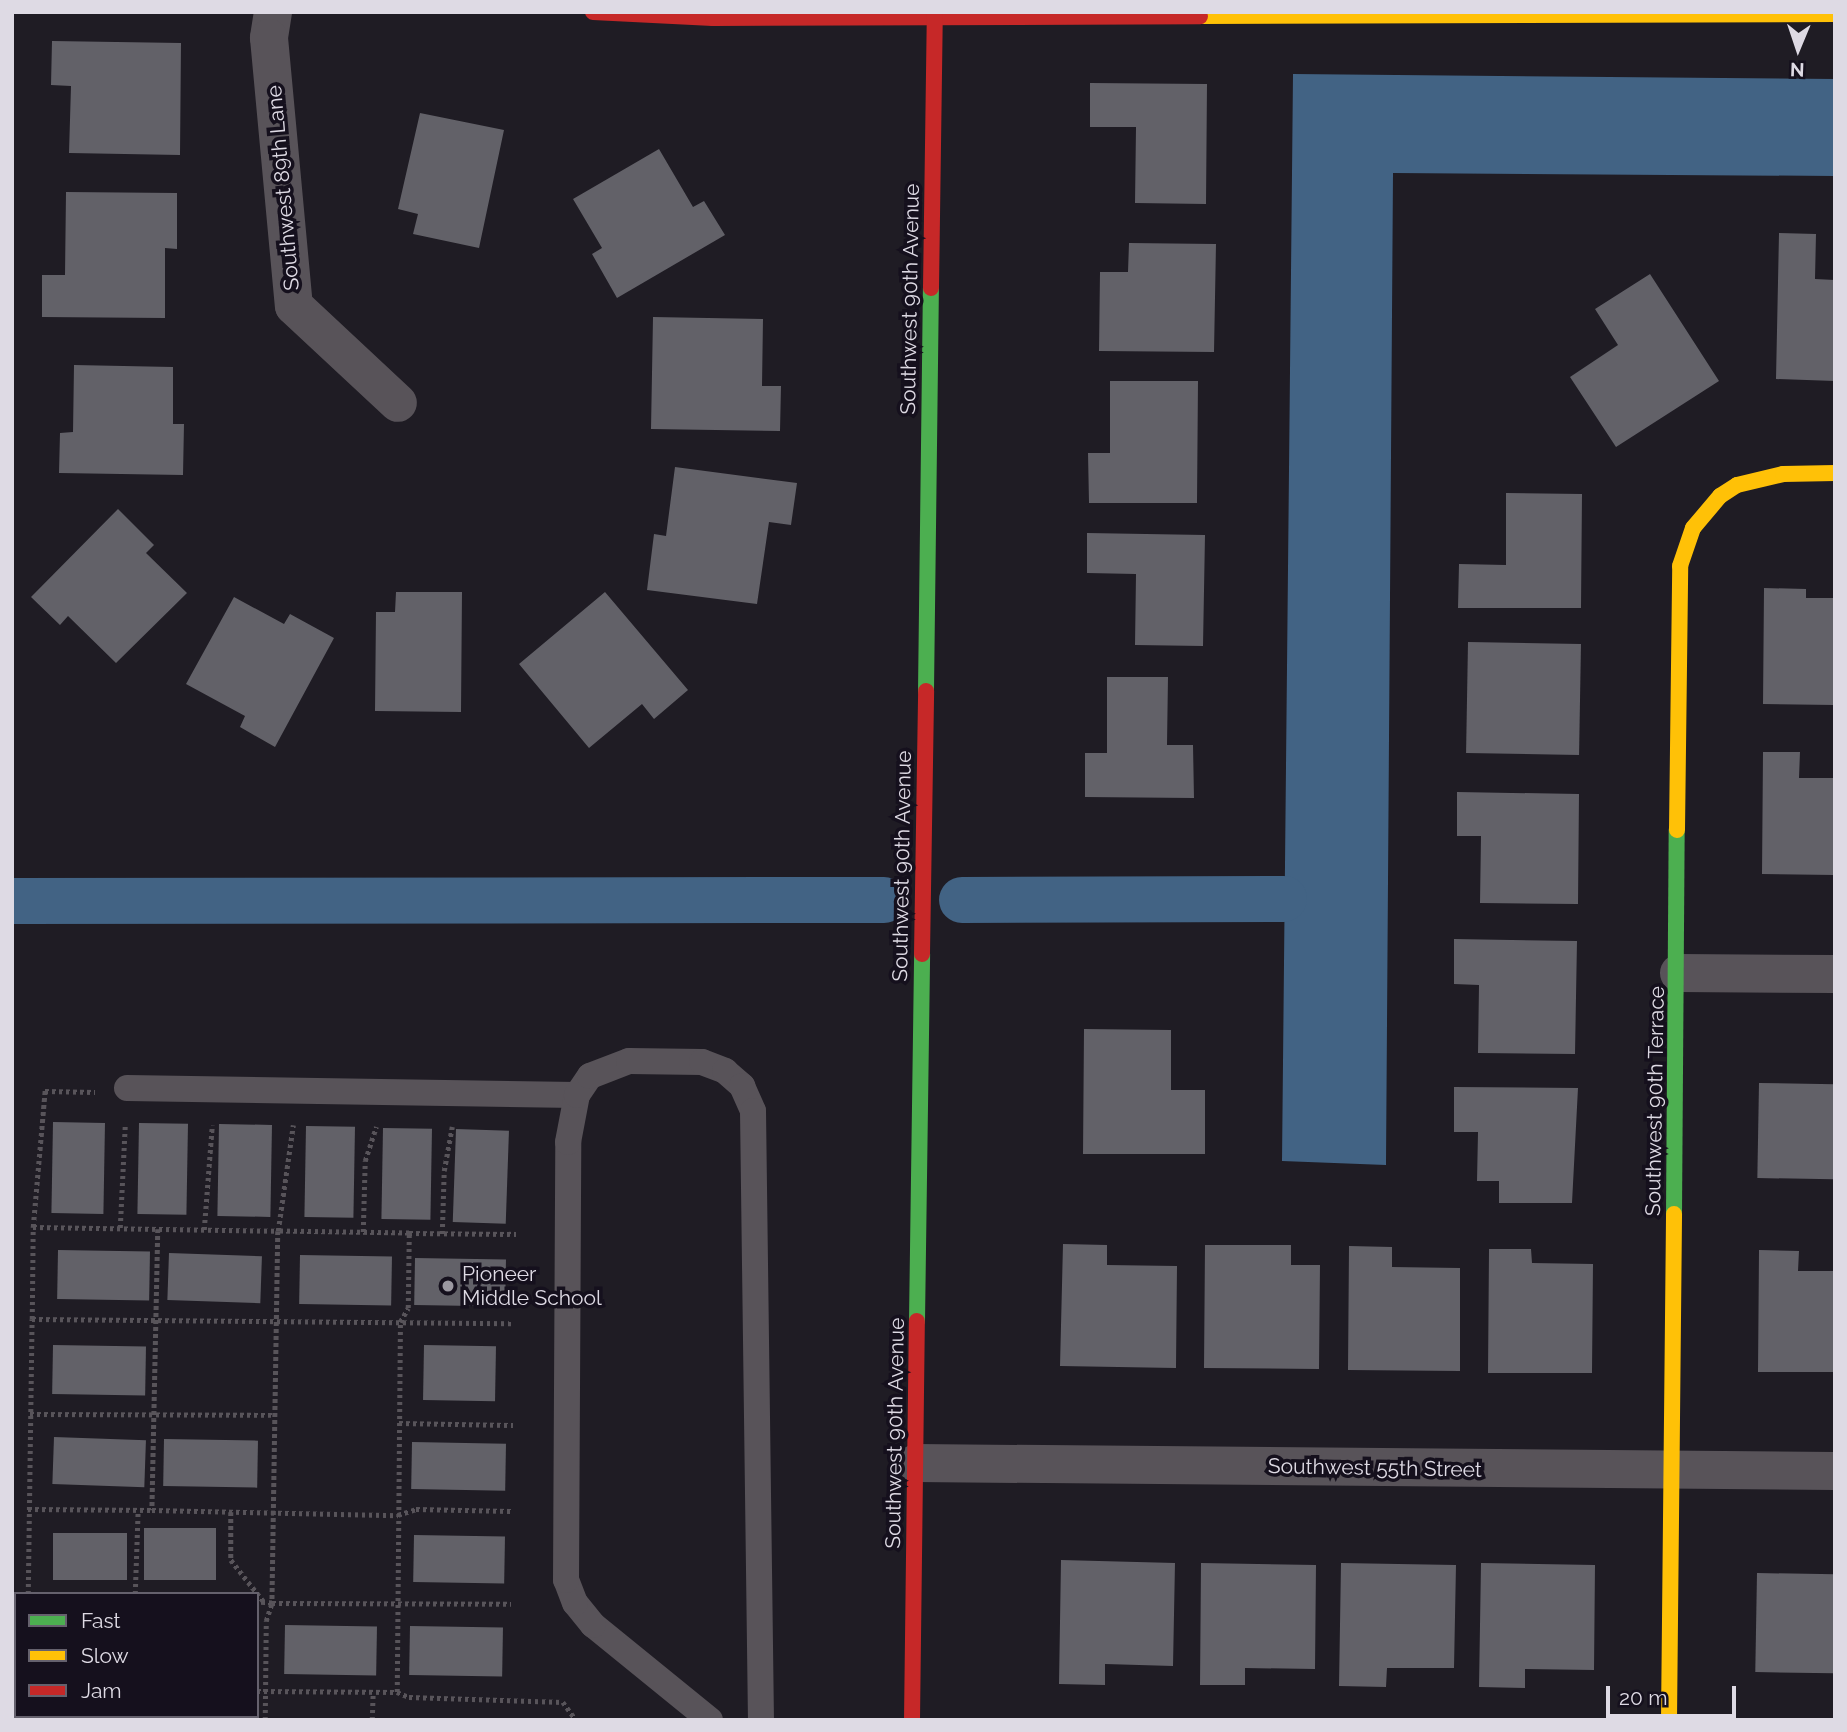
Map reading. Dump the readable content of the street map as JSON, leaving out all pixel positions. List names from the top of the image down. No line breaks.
{"streets":{"street":["Southwest 89th Lane","Southwest 90th Avenue","Southwest 90th Terrace","Southwest 55th Street"]},"crossings":[["Southwest 90th Avenue","Southwest 55th Street"],["Southwest 90th Terrace","Southwest 55th Street"]],"places":["Pioneer Middle School"],"legend":["Fast","Slow","Jam"],"scale_bar":"20 m","north":"bottom"}
